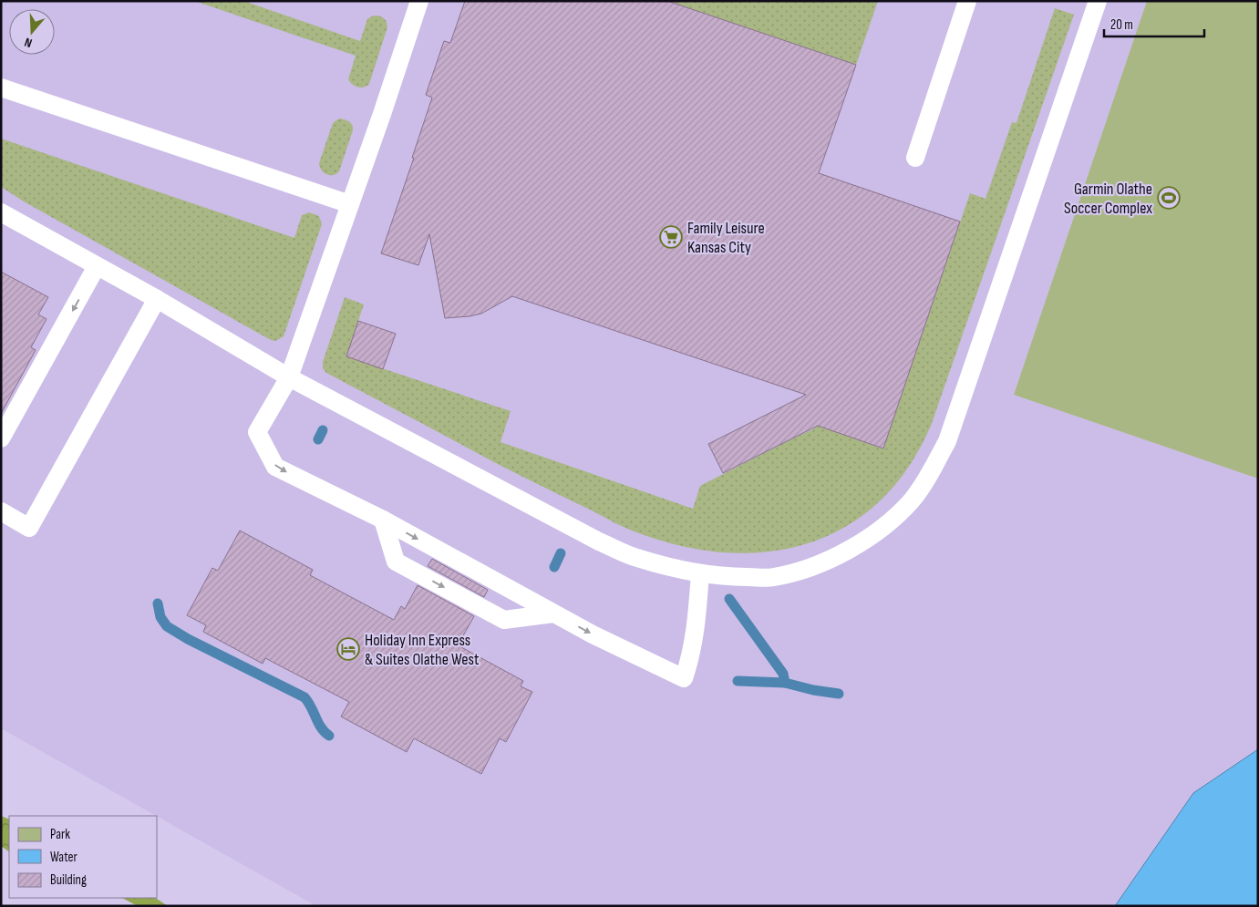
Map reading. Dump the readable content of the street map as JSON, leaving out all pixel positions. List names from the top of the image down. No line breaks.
{"places":{"sports":["Garmin Olathe Soccer Complex"],"supermarket":["Family Leisure Kansas City"],"hotel":["Holiday Inn Express & Suites Olathe West"]},"legend":["Park","Water","Building"],"scale_bar":"20 m","north":"bottom"}
